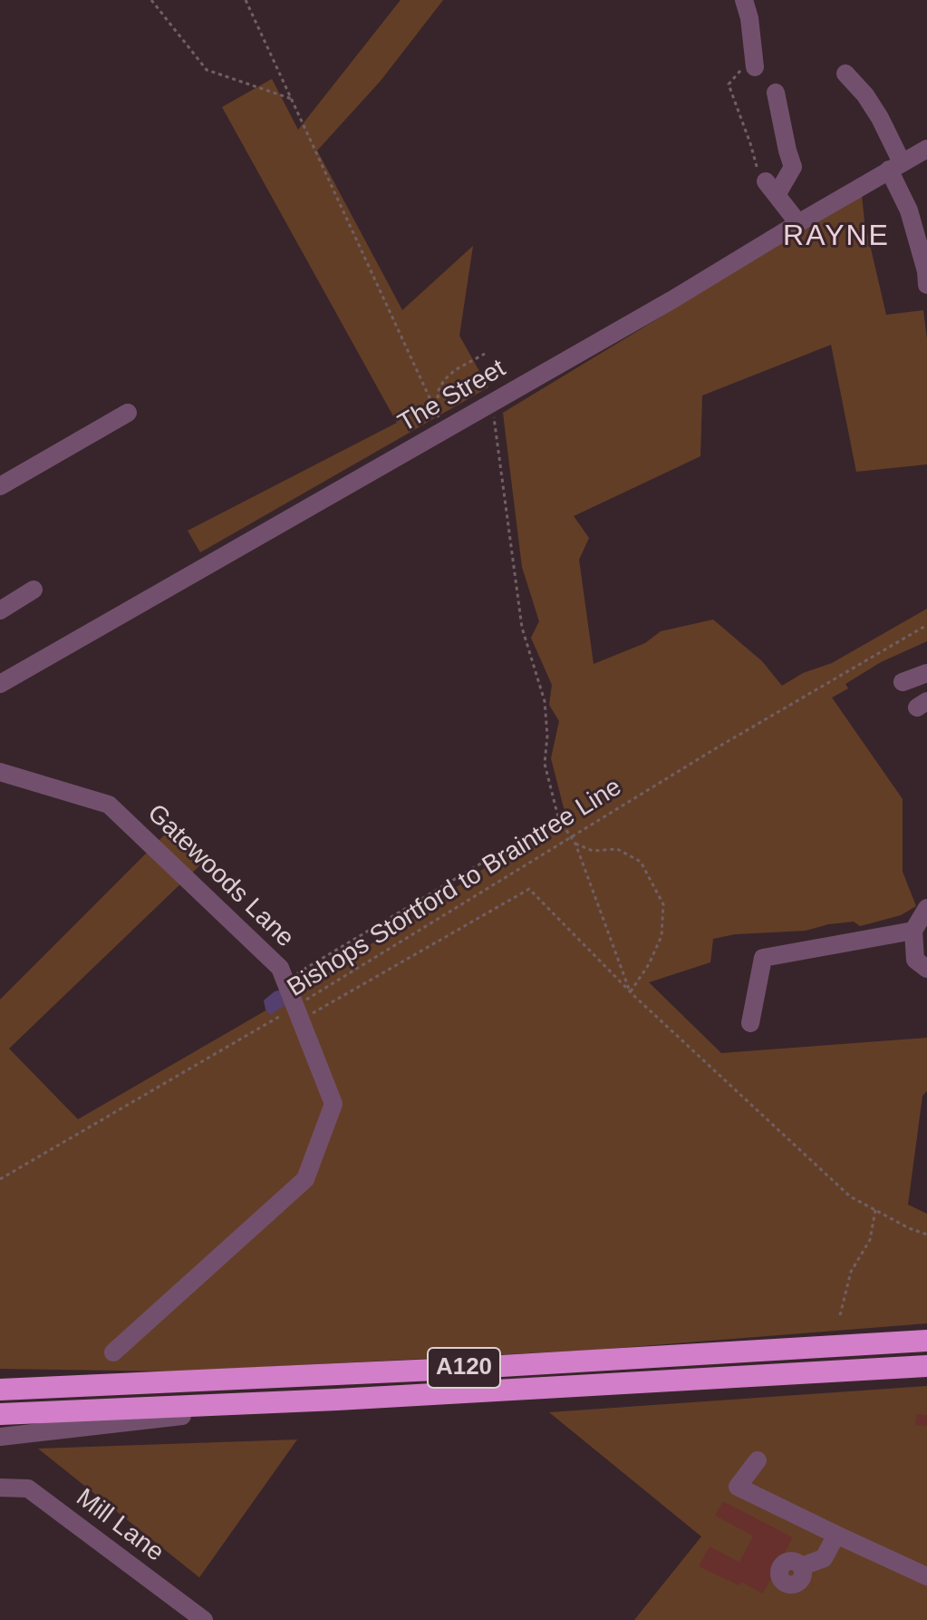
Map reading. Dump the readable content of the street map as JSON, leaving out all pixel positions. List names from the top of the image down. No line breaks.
{"streets":{"highway":["A120"],"street":["The Street","Gatewoods Lane","Mill Lane"],"path":["Bishops Stortford to Braintree Line"]},"crossings":[["Gatewoods Lane","Bishops Stortford to Braintree Line"]],"districts":["RAYNE"]}
